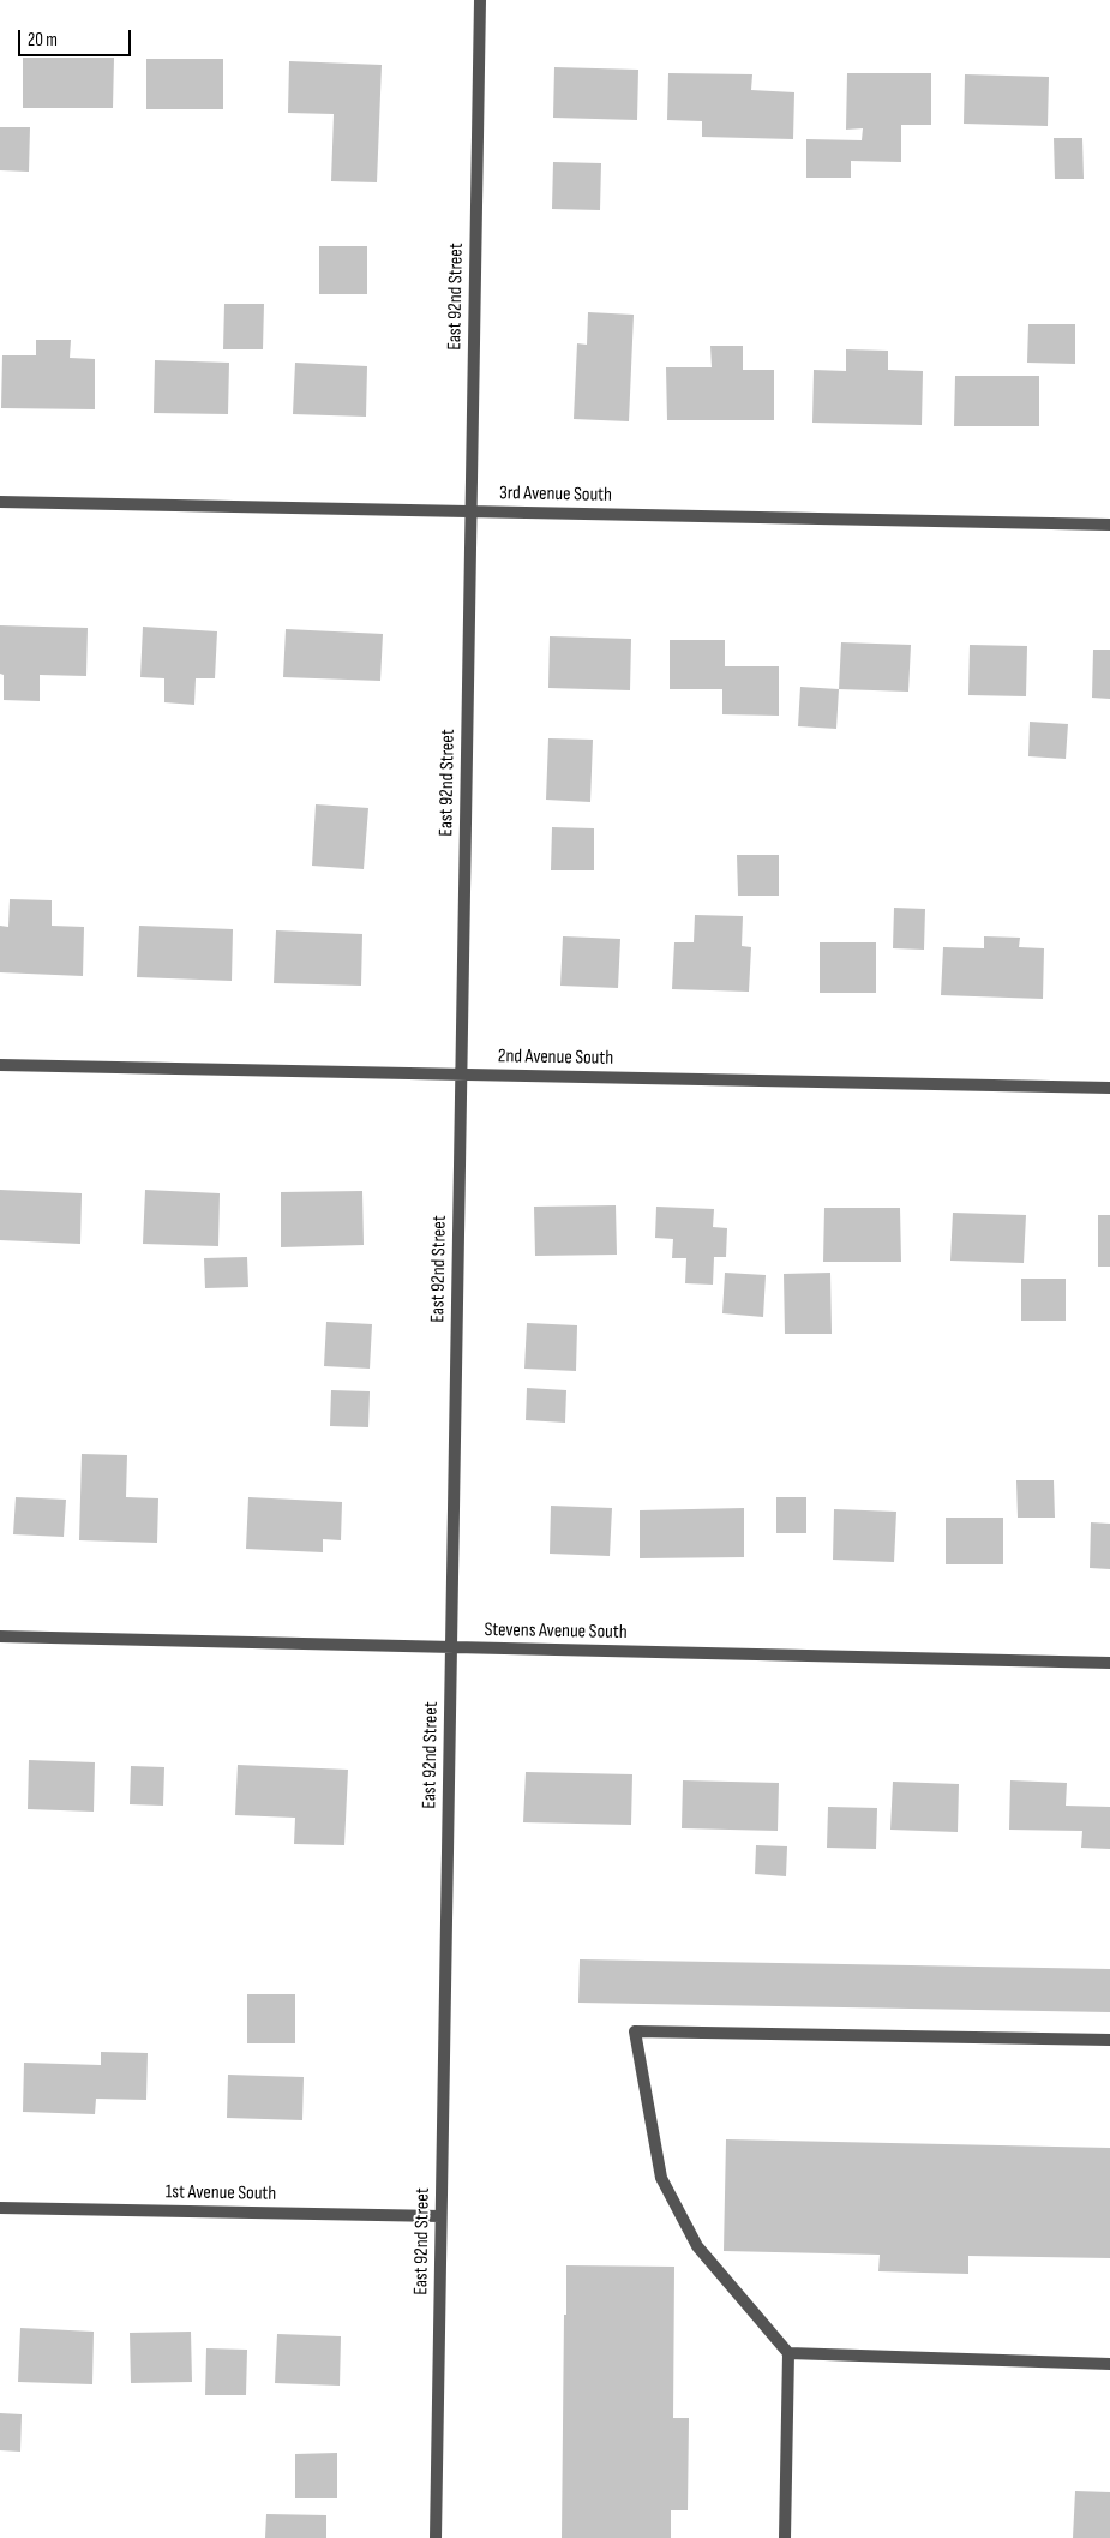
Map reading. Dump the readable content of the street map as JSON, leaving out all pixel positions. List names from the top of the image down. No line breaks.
{"streets":{"street":["East 92nd Street","3rd Avenue South","2nd Avenue South","Stevens Avenue South","1st Avenue South"]},"crossings":[["East 92nd Street","3rd Avenue South"],["East 92nd Street","2nd Avenue South"],["East 92nd Street","Stevens Avenue South"],["East 92nd Street","1st Avenue South"]],"scale_bar":"20 m"}
